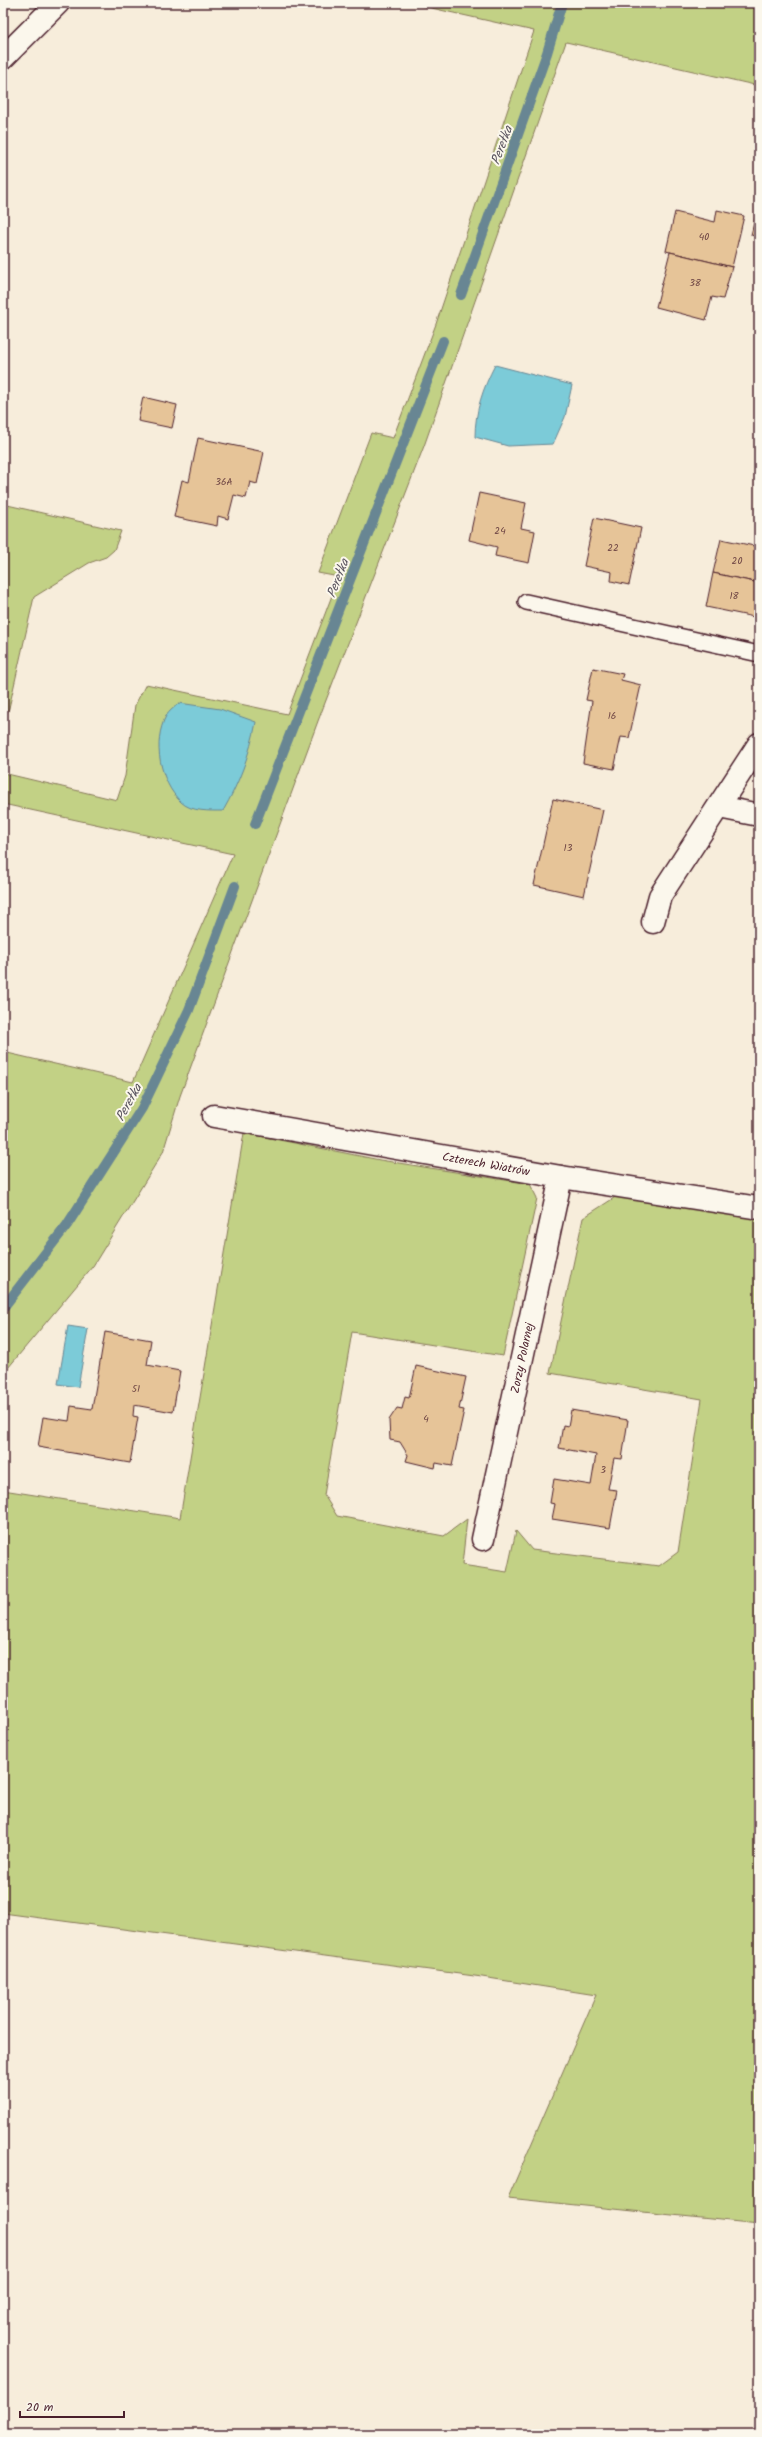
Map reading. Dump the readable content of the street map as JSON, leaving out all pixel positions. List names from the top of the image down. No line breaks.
{"streets":{"street":["Czterech Wiatrów","Zorzy Polarnej"]},"crossings":[["Czterech Wiatrów","Zorzy Polarnej"]],"water":["Perełka"],"house_numbers":["40","38","36A","24","22","20","18","16","13","51","4","3"],"scale_bar":"20 m"}
